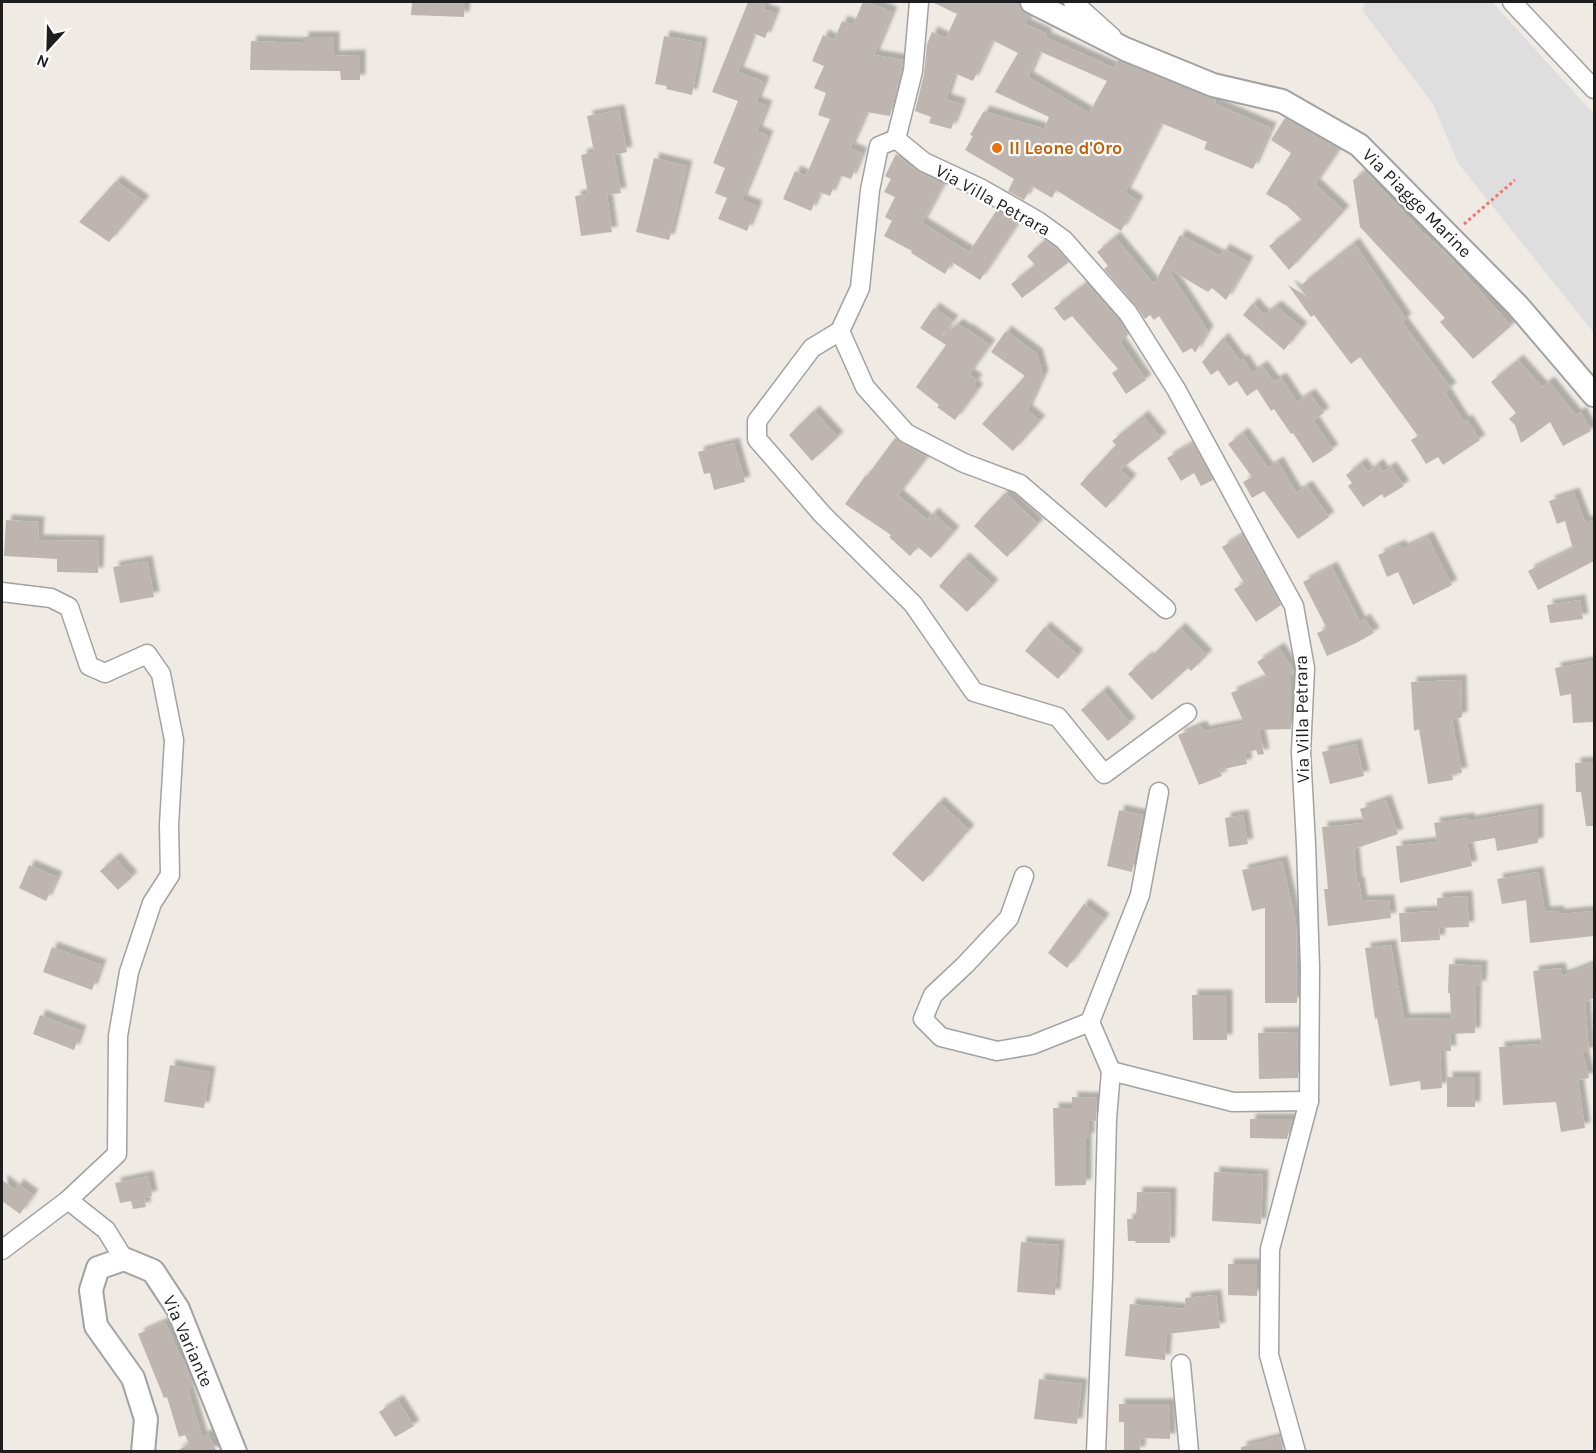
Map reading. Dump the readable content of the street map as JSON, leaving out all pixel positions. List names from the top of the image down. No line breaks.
{"streets":{"street":["Via Villa Petrara","Via Piagge Marine","Via Variante"]},"places":["Il Leone d'Oro"],"north":"bottom"}
